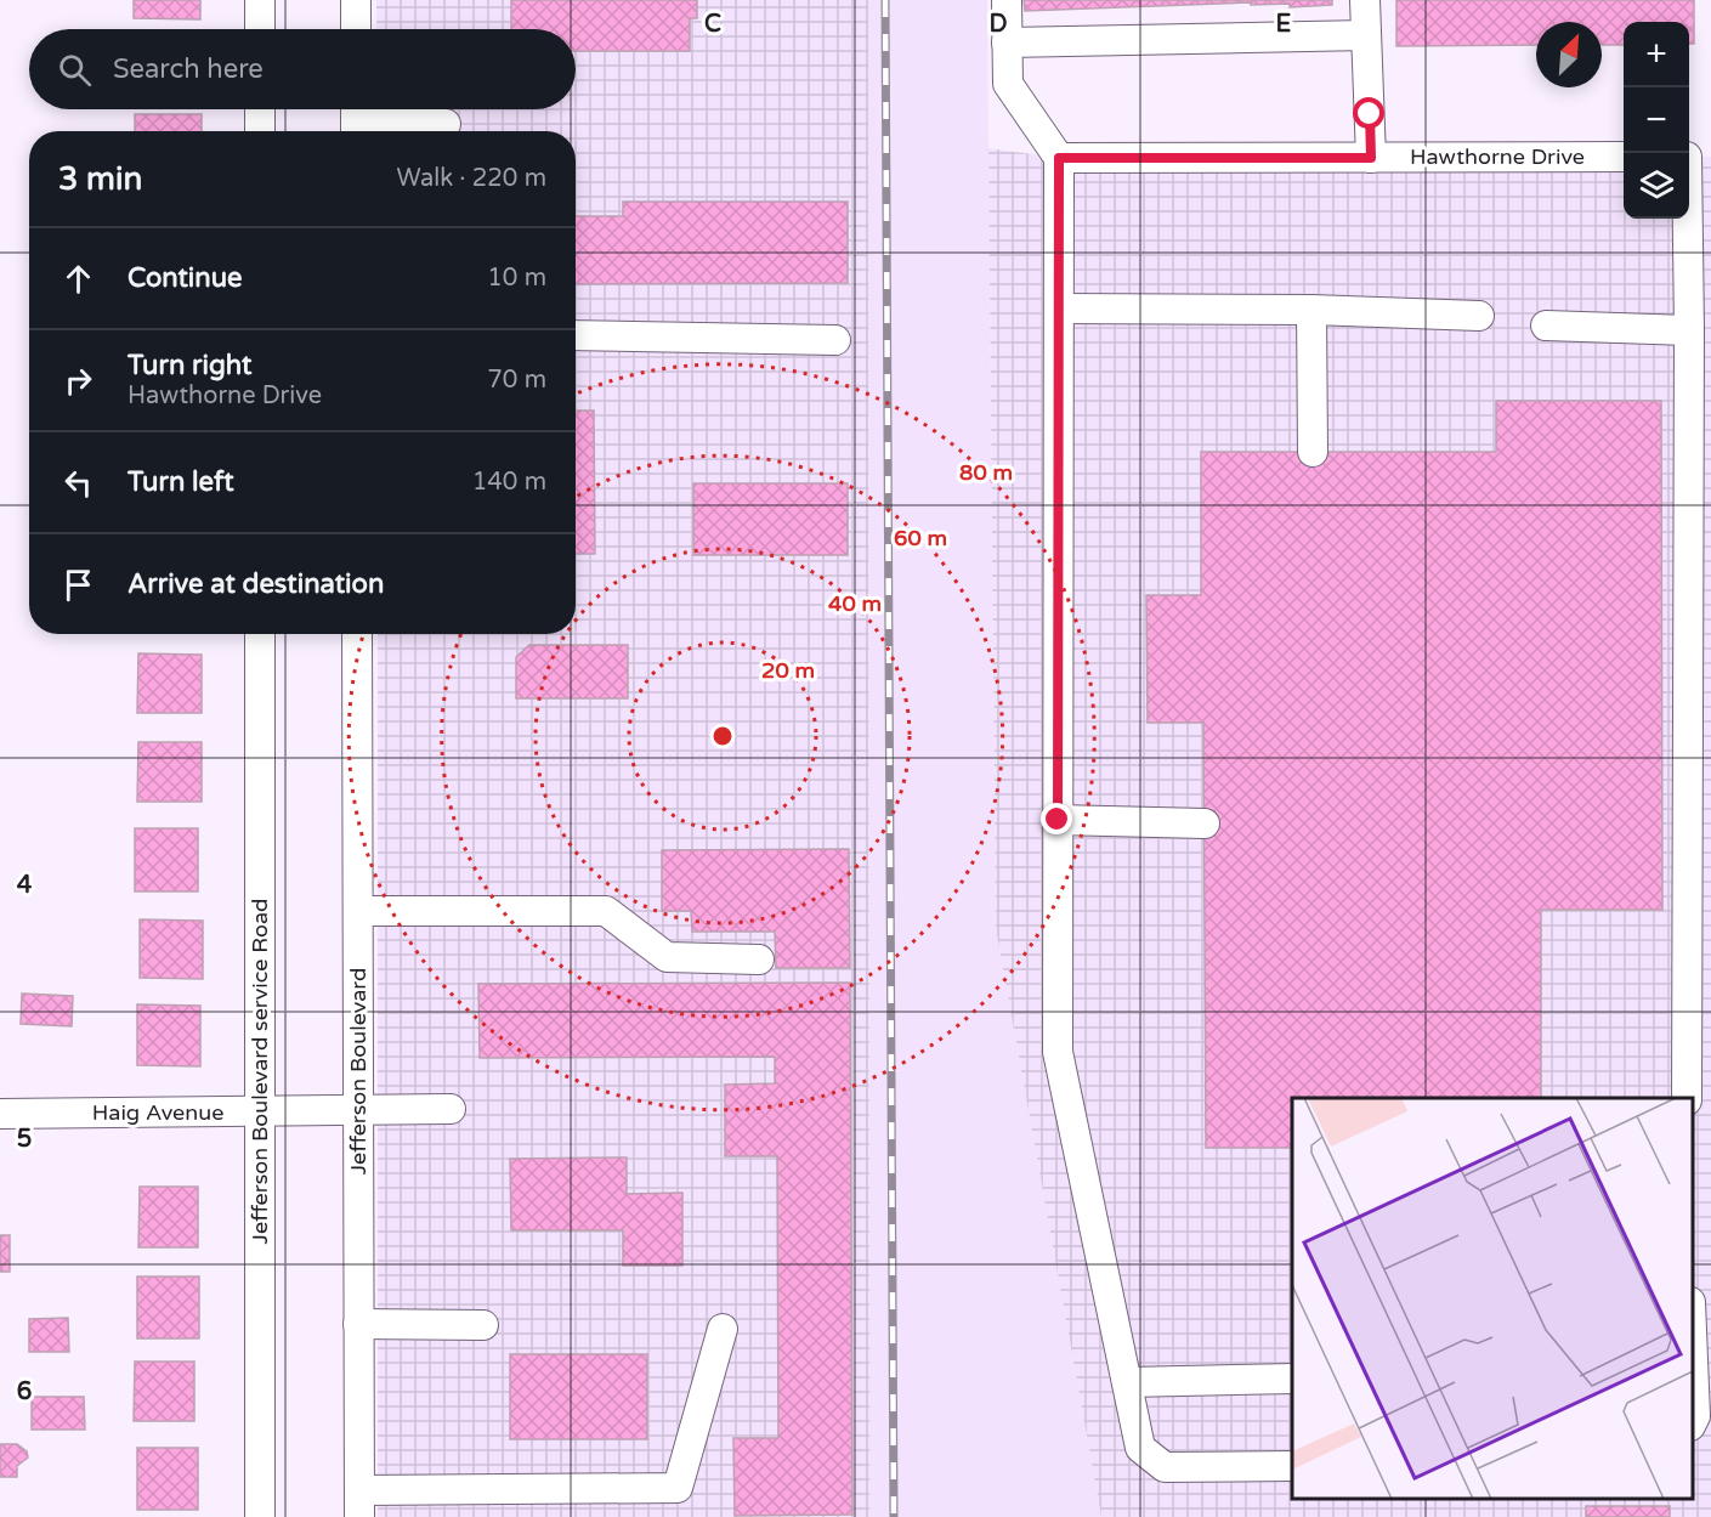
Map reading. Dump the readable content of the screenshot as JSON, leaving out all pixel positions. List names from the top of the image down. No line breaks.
{"streets":{"street":["Hawthorne Drive","Jefferson Boulevard service Road","Jefferson Boulevard","Haig Avenue"]},"crossings":[["Jefferson Boulevard service Road","Haig Avenue"],["Jefferson Boulevard","Haig Avenue"]],"north":"top right","page":{"map_buttons":["+","−"],"search":"Search here","heading":["3 min","Walk · 220 m"],"list":[["Continue","10 m"],["Turn right","Hawthorne Drive","70 m"],["Turn left","140 m"],"Arrive at destination"]},"grid":{"columns":["C","D","E"],"rows":["4","5","6"]},"rings":["80 m","60 m","40 m","20 m"]}
